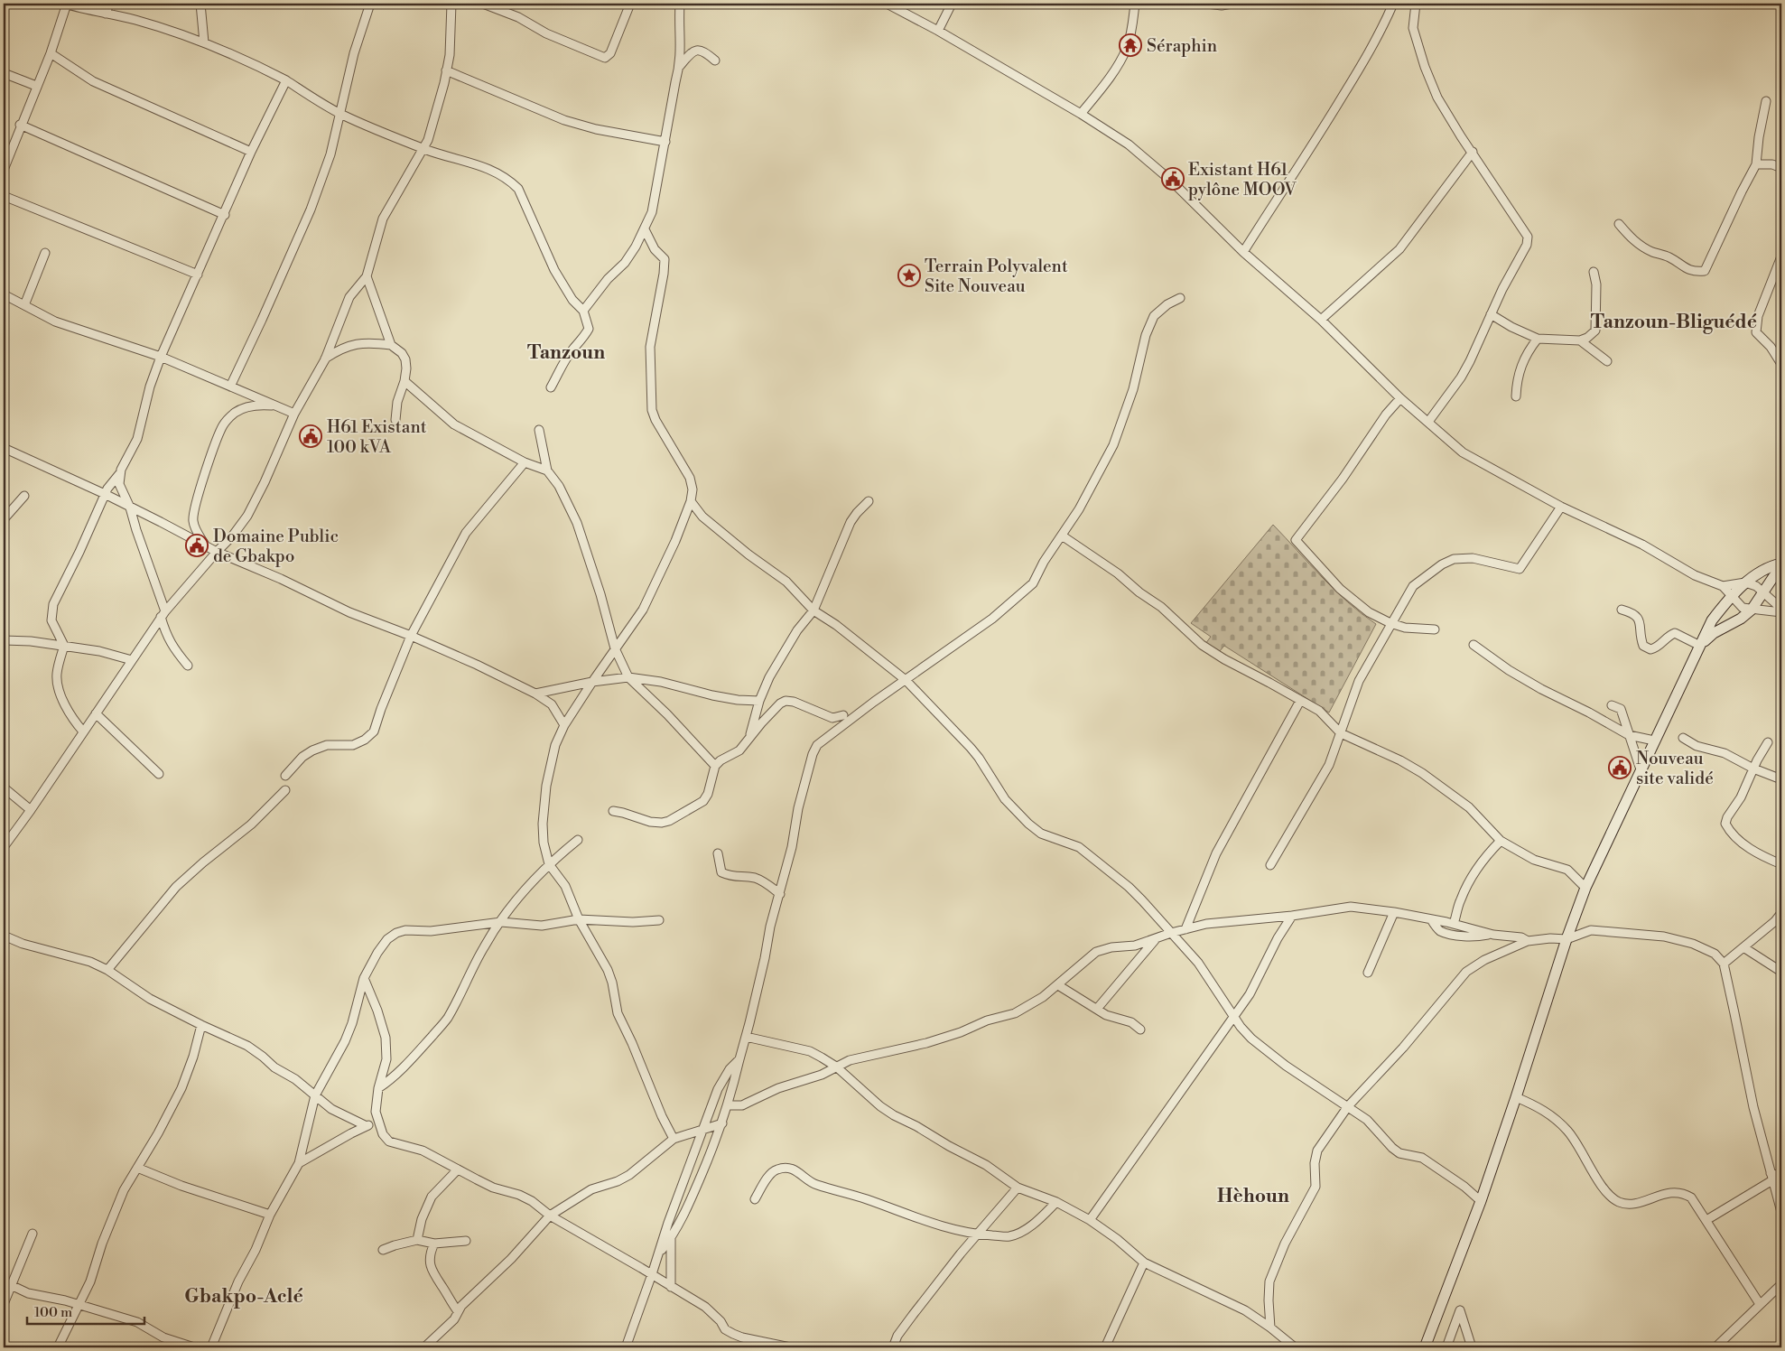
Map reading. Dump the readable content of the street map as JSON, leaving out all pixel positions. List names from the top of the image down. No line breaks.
{"districts":["Tanzoun-Bliguédé","Tanzoun","Hèhoun","Gbakpo-Aclé"],"places":{"temple":["Séraphin"],"public building":["Existant H61 pylône MOOV","H61 Existant 100 kVA","Domaine Public de Gbakpo","Nouveau site validé"],"place":["Terrain Polyvalent Site Nouveau"]},"scale_bar":"100 m"}
